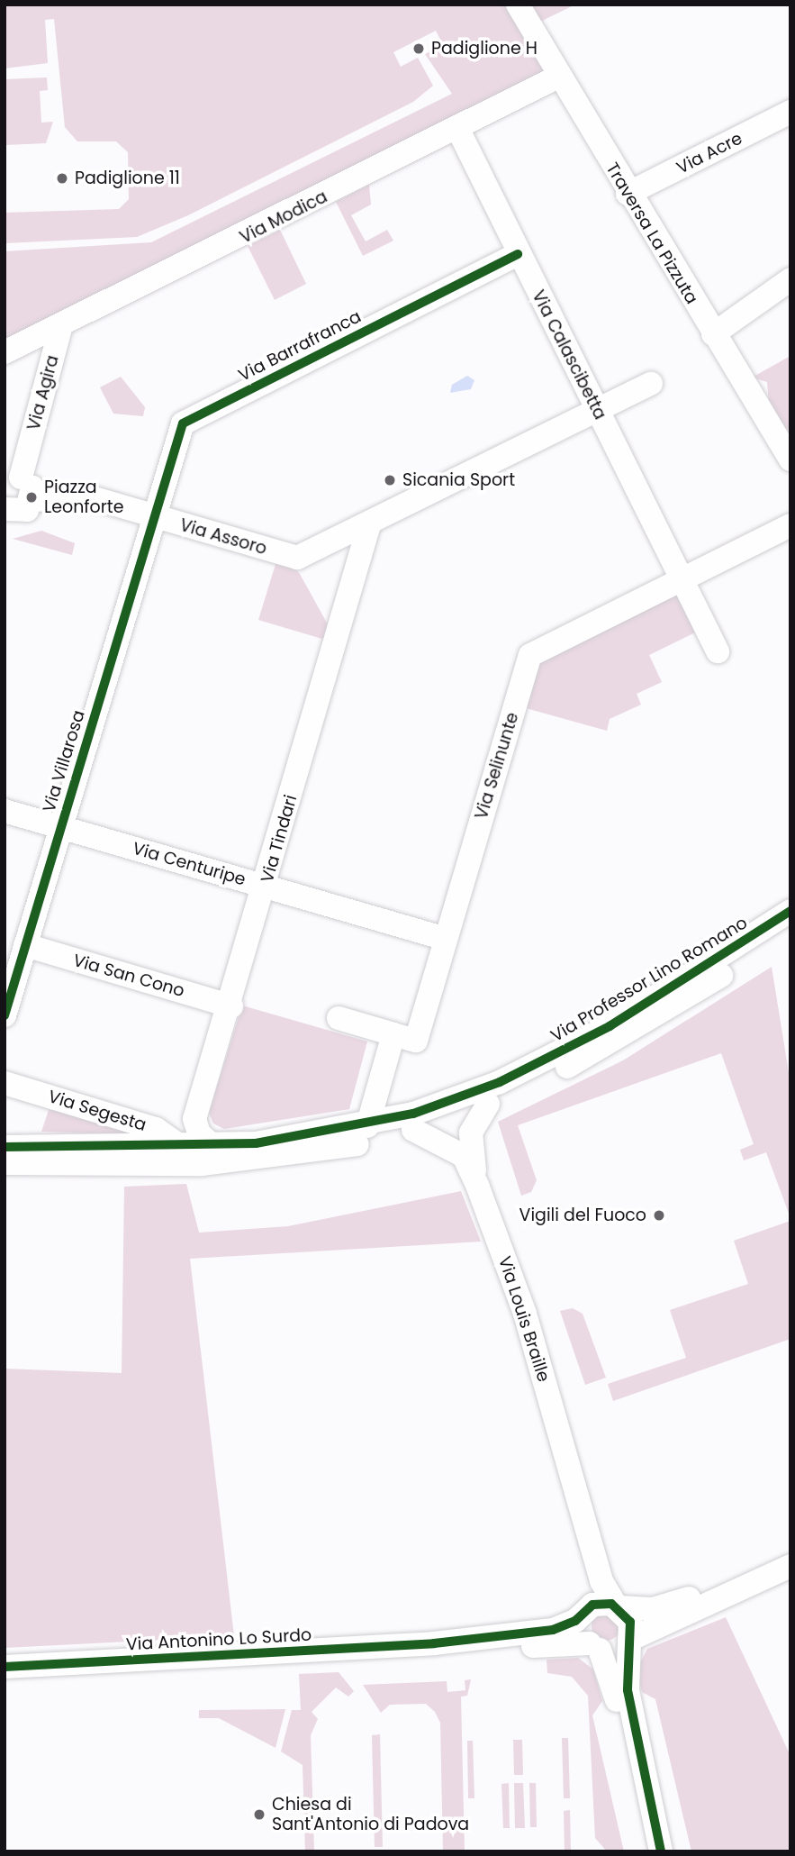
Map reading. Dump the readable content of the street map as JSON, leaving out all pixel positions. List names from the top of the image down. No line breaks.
{"streets":{"street":["Via Acre","Via Modica","Traversa La Pizzuta","Via Barrafranca","Via Calascibetta","Via Agira","Via Assoro","Via Villarosa","Via Selinunte","Via Tindari","Via Centuripe","Via San Cono","Via Professor Lino Romano","Via Segesta","Via Louis Braille","Via Antonino Lo Surdo"]},"crossings":[["Via Acre","Traversa La Pizzuta"],["Via Modica","Traversa La Pizzuta"],["Via Modica","Via Calascibetta"],["Via Modica","Via Agira"],["Via Barrafranca","Via Calascibetta"],["Via Barrafranca","Via Assoro"],["Via Barrafranca","Via Villarosa"],["Via Calascibetta","Via Assoro"],["Via Calascibetta","Via Selinunte"],["Via Assoro","Via Villarosa"],["Via Assoro","Via Tindari"],["Via Villarosa","Via Centuripe"],["Via Villarosa","Via San Cono"],["Via Selinunte","Via Centuripe"],["Via Tindari","Via Centuripe"],["Via Tindari","Via San Cono"],["Via Tindari","Via Professor Lino Romano"],["Via Professor Lino Romano","Via Segesta"]],"places":["Padiglione H","Padiglione 11","Sicania Sport","Piazza Leonforte","Vigili del Fuoco","Chiesa di Sant'Antonio di Padova"]}
